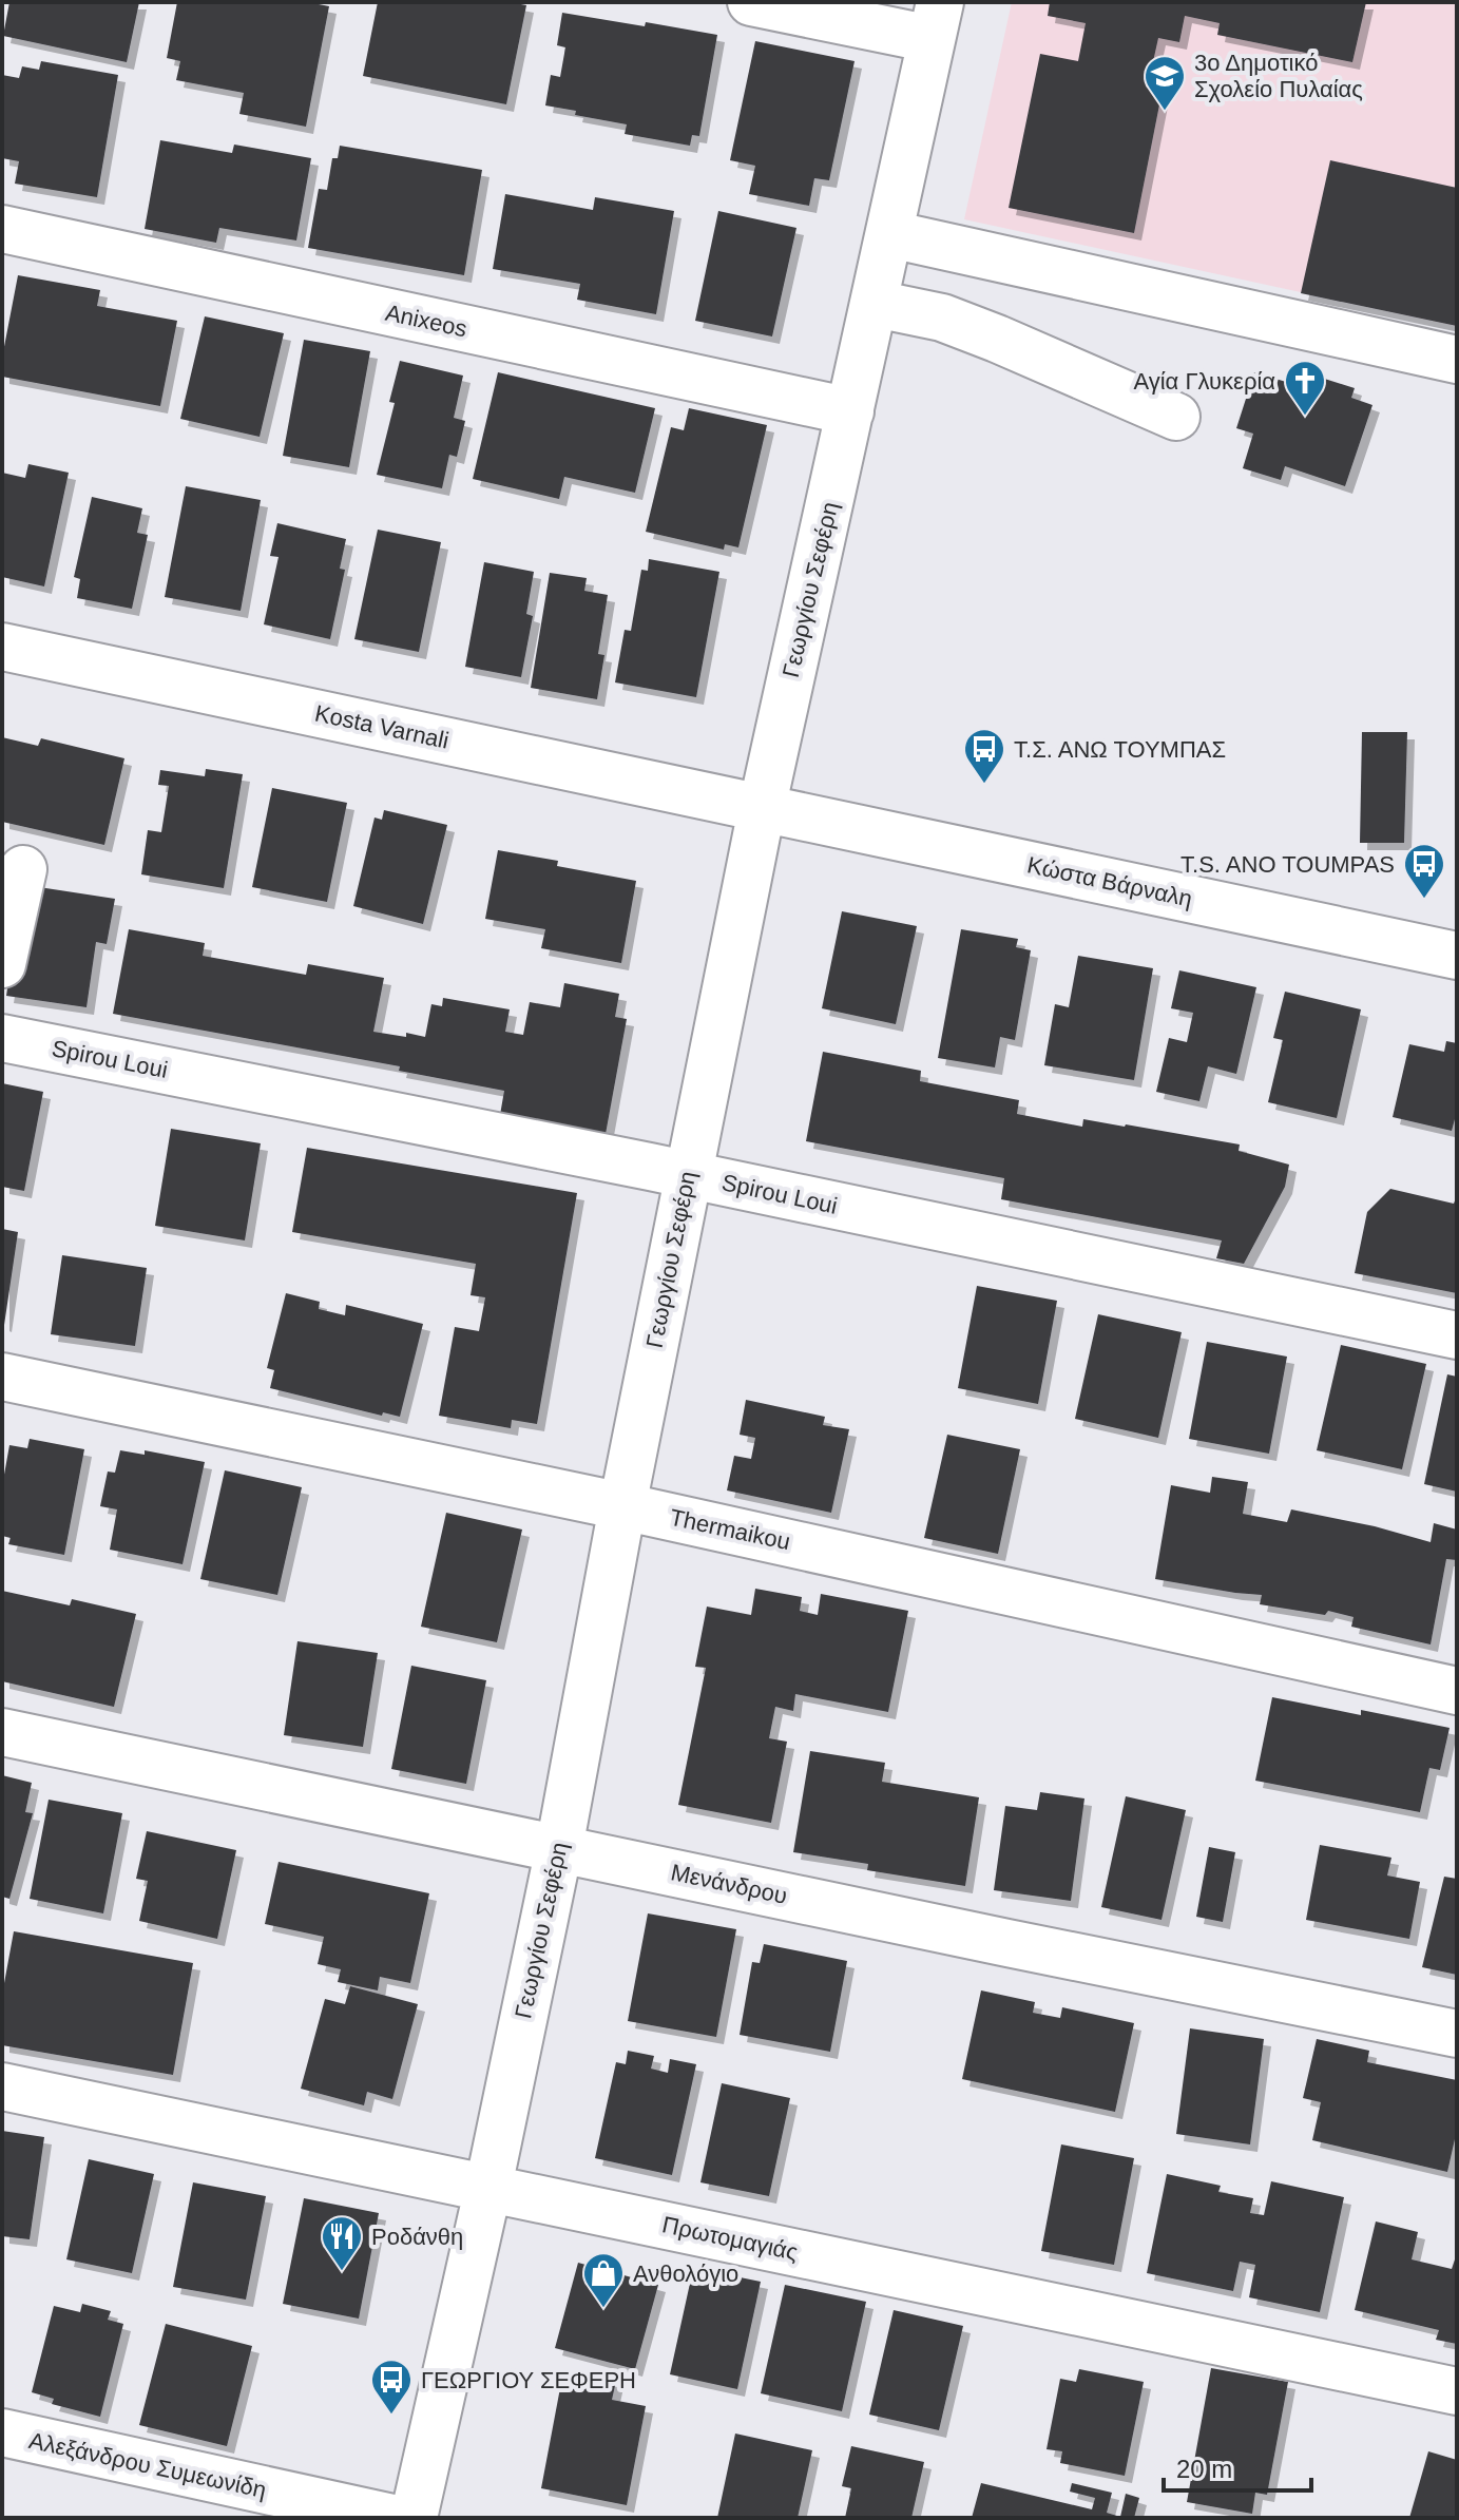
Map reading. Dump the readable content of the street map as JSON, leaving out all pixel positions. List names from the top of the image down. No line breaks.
{"streets":{"street":["Anixeos","Γεωργίου Σεφέρη","Kosta Varnali","Κώστα Βάρναλη","Spirou Loui","Thermaikou","Μενάνδρου","Πρωτομαγιάς","Αλεξάνδρου Συμεωνίδη"]},"crossings":[["Anixeos","Γεωργίου Σεφέρη"],["Γεωργίου Σεφέρη","Kosta Varnali"],["Γεωργίου Σεφέρη","Κώστα Βάρναλη"],["Γεωργίου Σεφέρη","Spirou Loui"],["Γεωργίου Σεφέρη","Thermaikou"],["Γεωργίου Σεφέρη","Μενάνδρου"],["Γεωργίου Σεφέρη","Πρωτομαγιάς"],["Kosta Varnali","Κώστα Βάρναλη"]],"places":{"school or university":["3ο Δημοτικό Σχολείο Πυλαίας"],"church":["Αγία Γλυκερία"],"bus stop":["Τ.Σ. ΑΝΩ ΤΟΥΜΠΑΣ","T.S. ANO TOUMPAS","ΓΕΩΡΓΙΟΥ ΣΕΦΕΡΗ"],"restaurant":["Ροδάνθη"],"shop":["Ανθολόγιο"]},"scale_bar":"20 m"}
